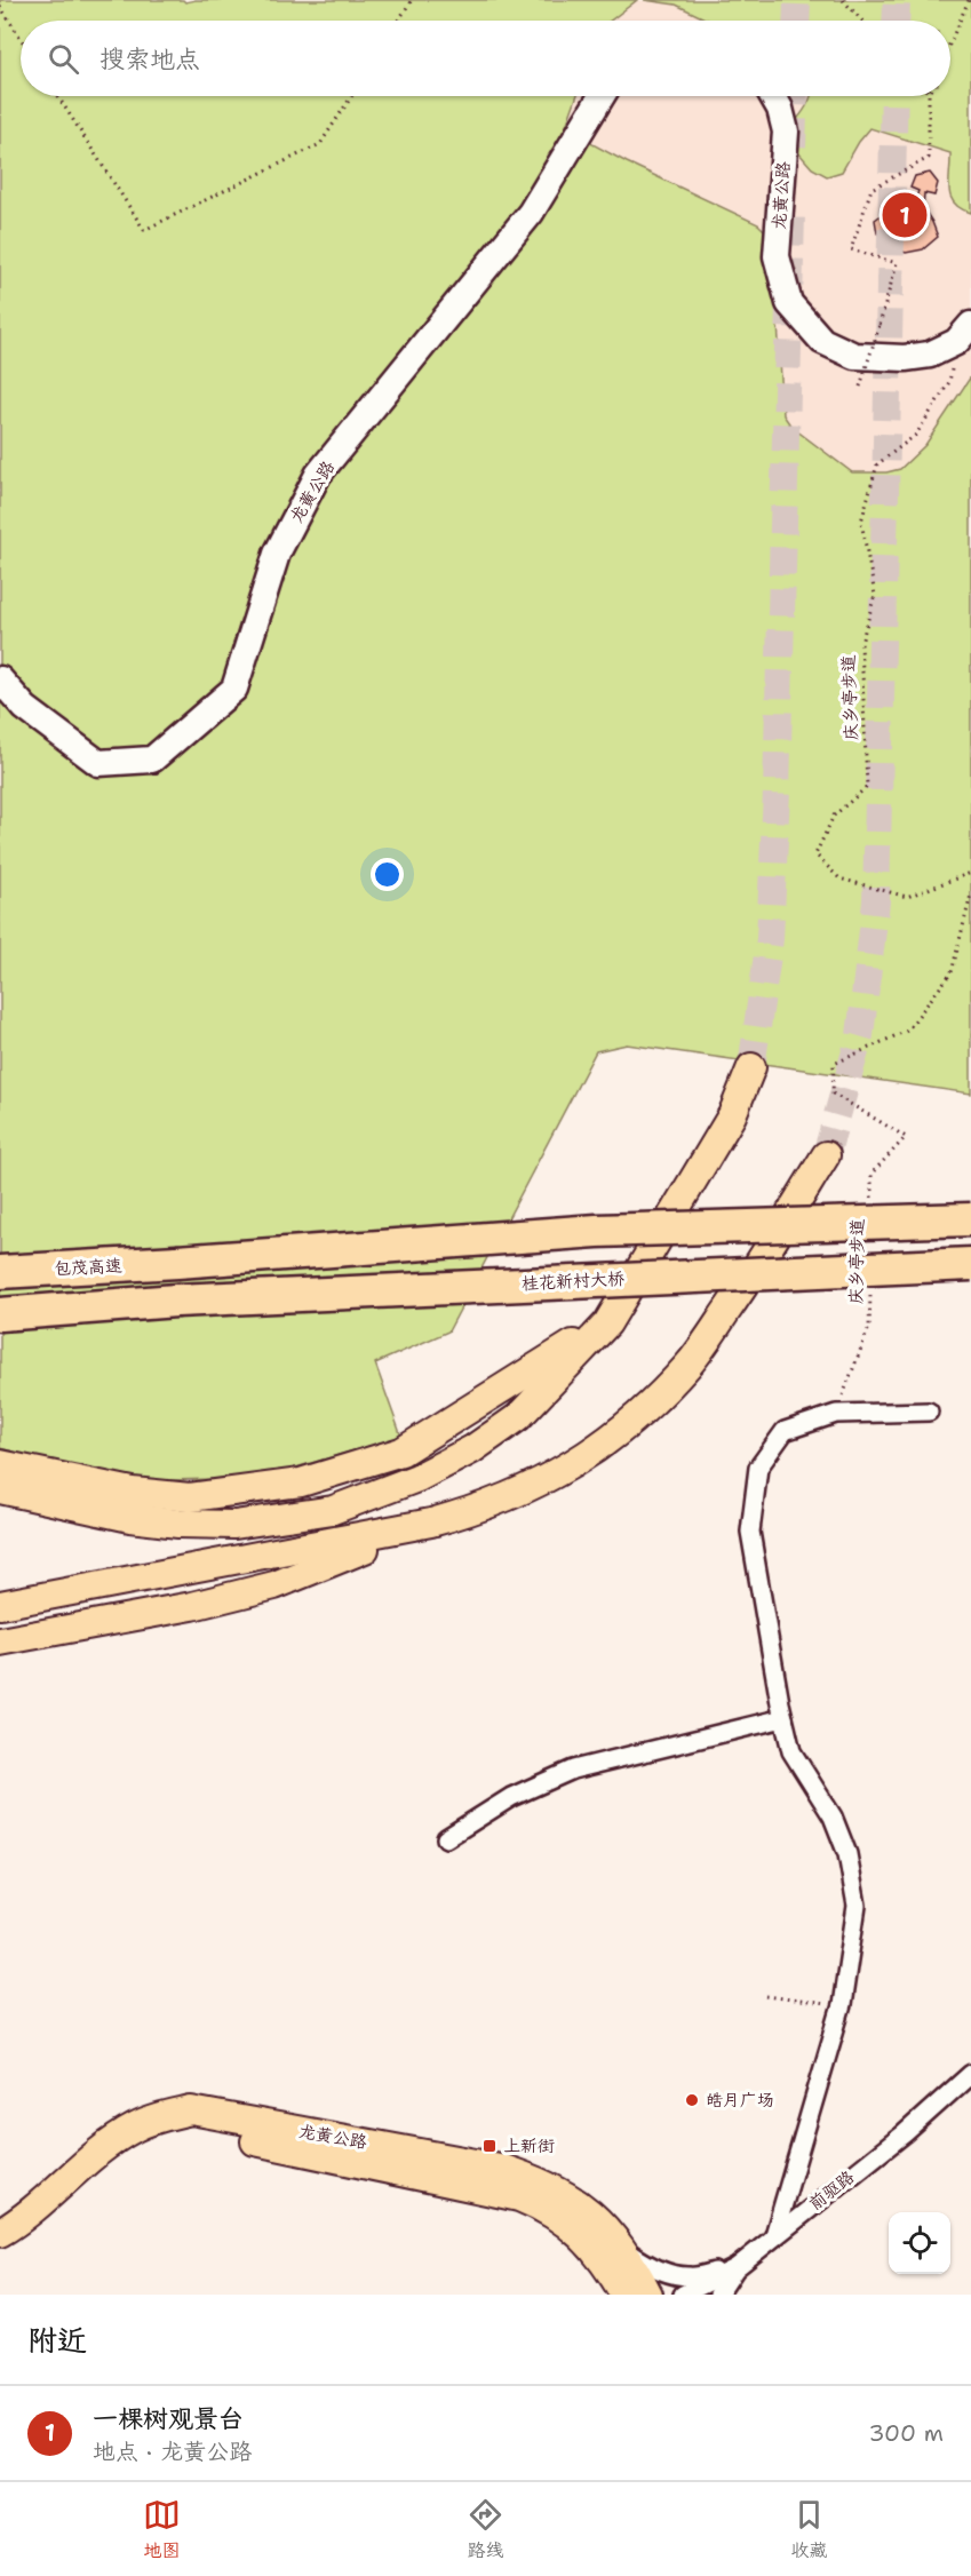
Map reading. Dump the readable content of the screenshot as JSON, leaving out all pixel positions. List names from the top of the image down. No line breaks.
{"streets":{"highway":["包茂高速","桂花新村大桥"],"main road":["龙黄公路"],"street":["前驱路"],"path":["庆乡亭步道"]},"crossings":[["龙黄公路","庆乡亭步道"]],"places":{"other":["皓月广场"],"transit":["上新街"]},"page":{"search":"搜索地点","pins":"1","heading":"附近","list":[{"mark":"1","name":"一棵树观景台","note":"地点 · 龙黄公路","value":"300 m"}],"nav":["地图","路线","收藏"]}}
